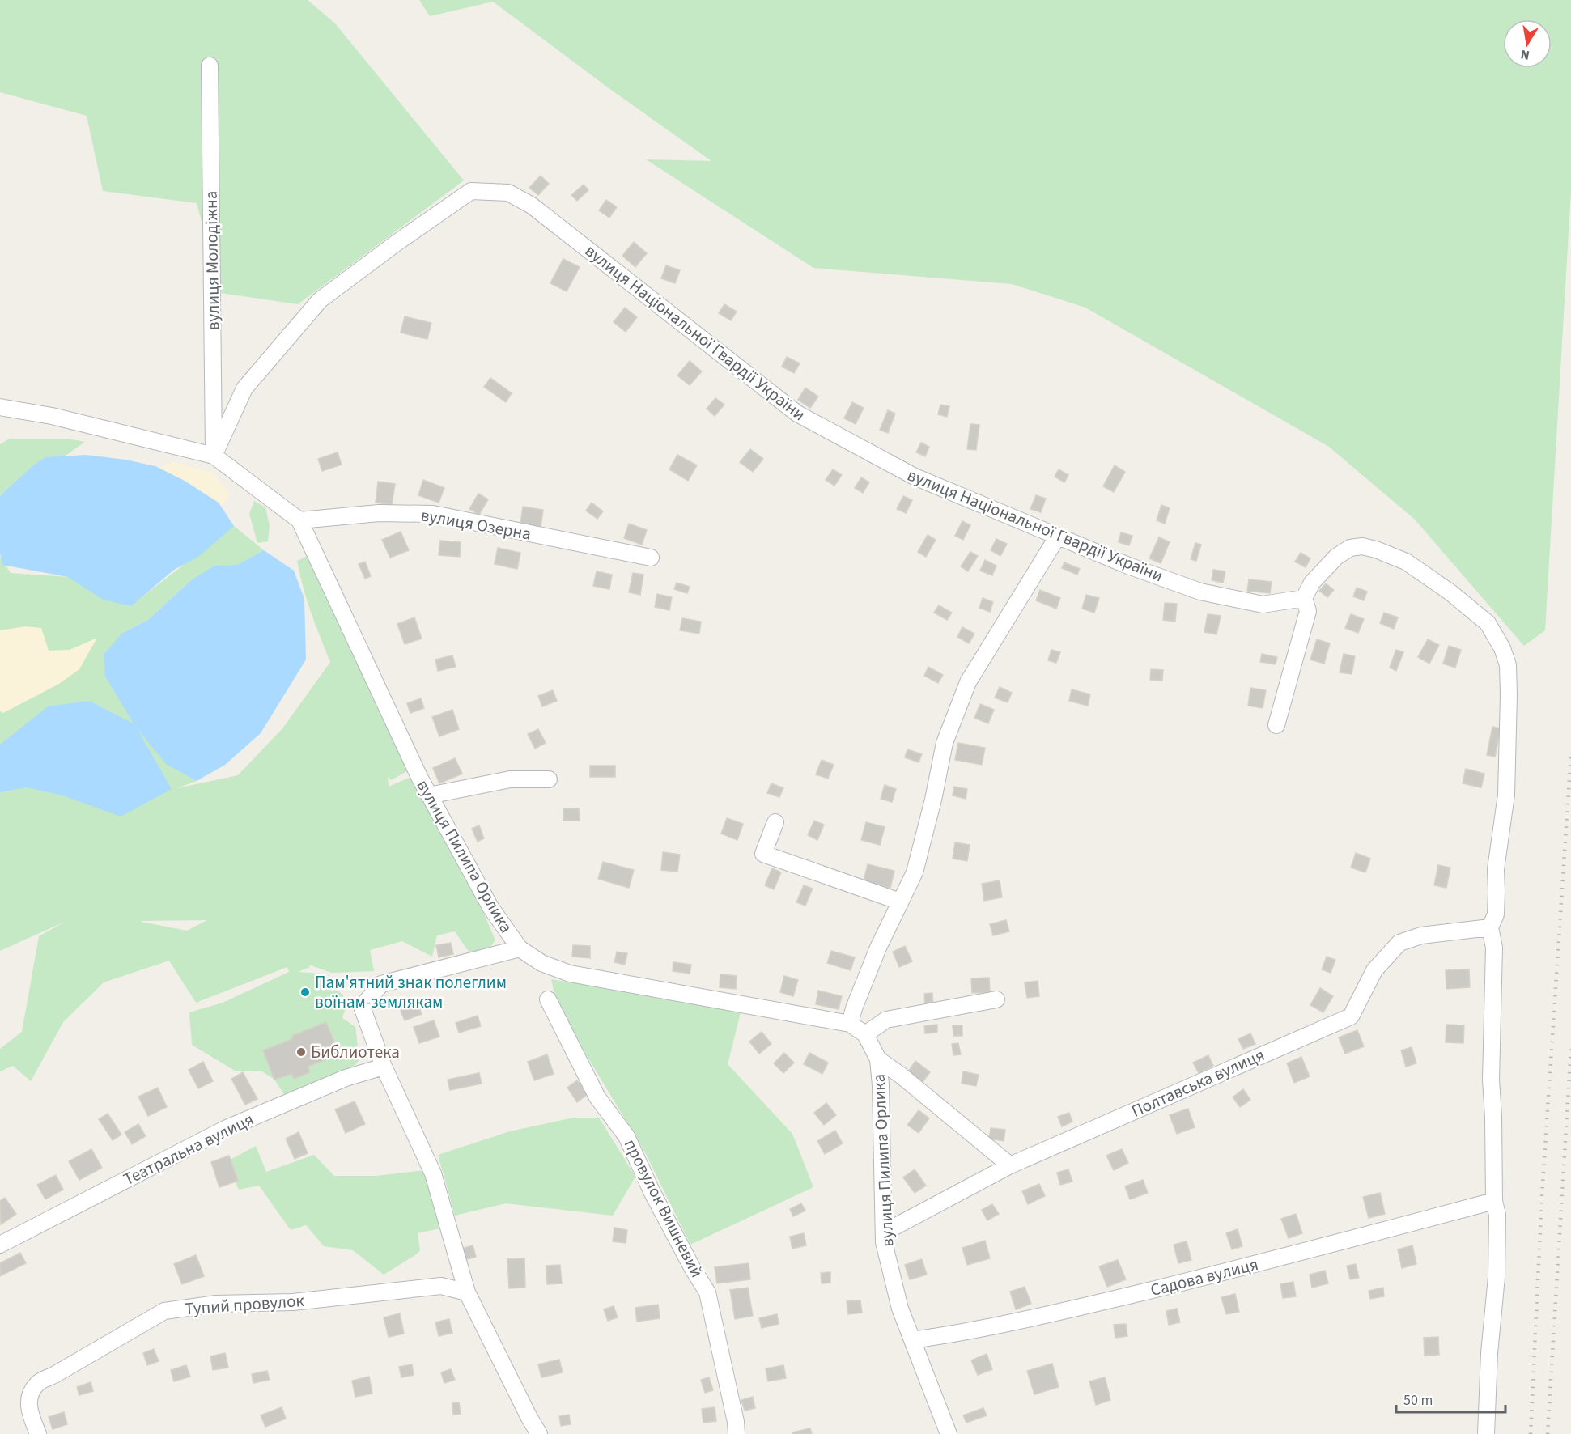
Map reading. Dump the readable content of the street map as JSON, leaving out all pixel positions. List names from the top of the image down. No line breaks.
{"streets":{"street":["вулиця Молодіжна","вулиця Національної Гвардії України","вулиця Озерна","вулиця Пилипа Орлика","Полтавська вулиця","Театральна вулиця","провулок Вишневий","Садова вулиця","Тупий провулок"]},"crossings":[["вулиця Молодіжна","вулиця Національної Гвардії України"],["вулиця Молодіжна","вулиця Пилипа Орлика"],["вулиця Національної Гвардії України","вулиця Пилипа Орлика"],["вулиця Озерна","вулиця Пилипа Орлика"],["вулиця Пилипа Орлика","Полтавська вулиця"],["вулиця Пилипа Орлика","Садова вулиця"]],"places":["Пам'ятний знак полеглим воїнам-землякам","Библиотека"],"scale_bar":"50 m","north":"bottom"}
